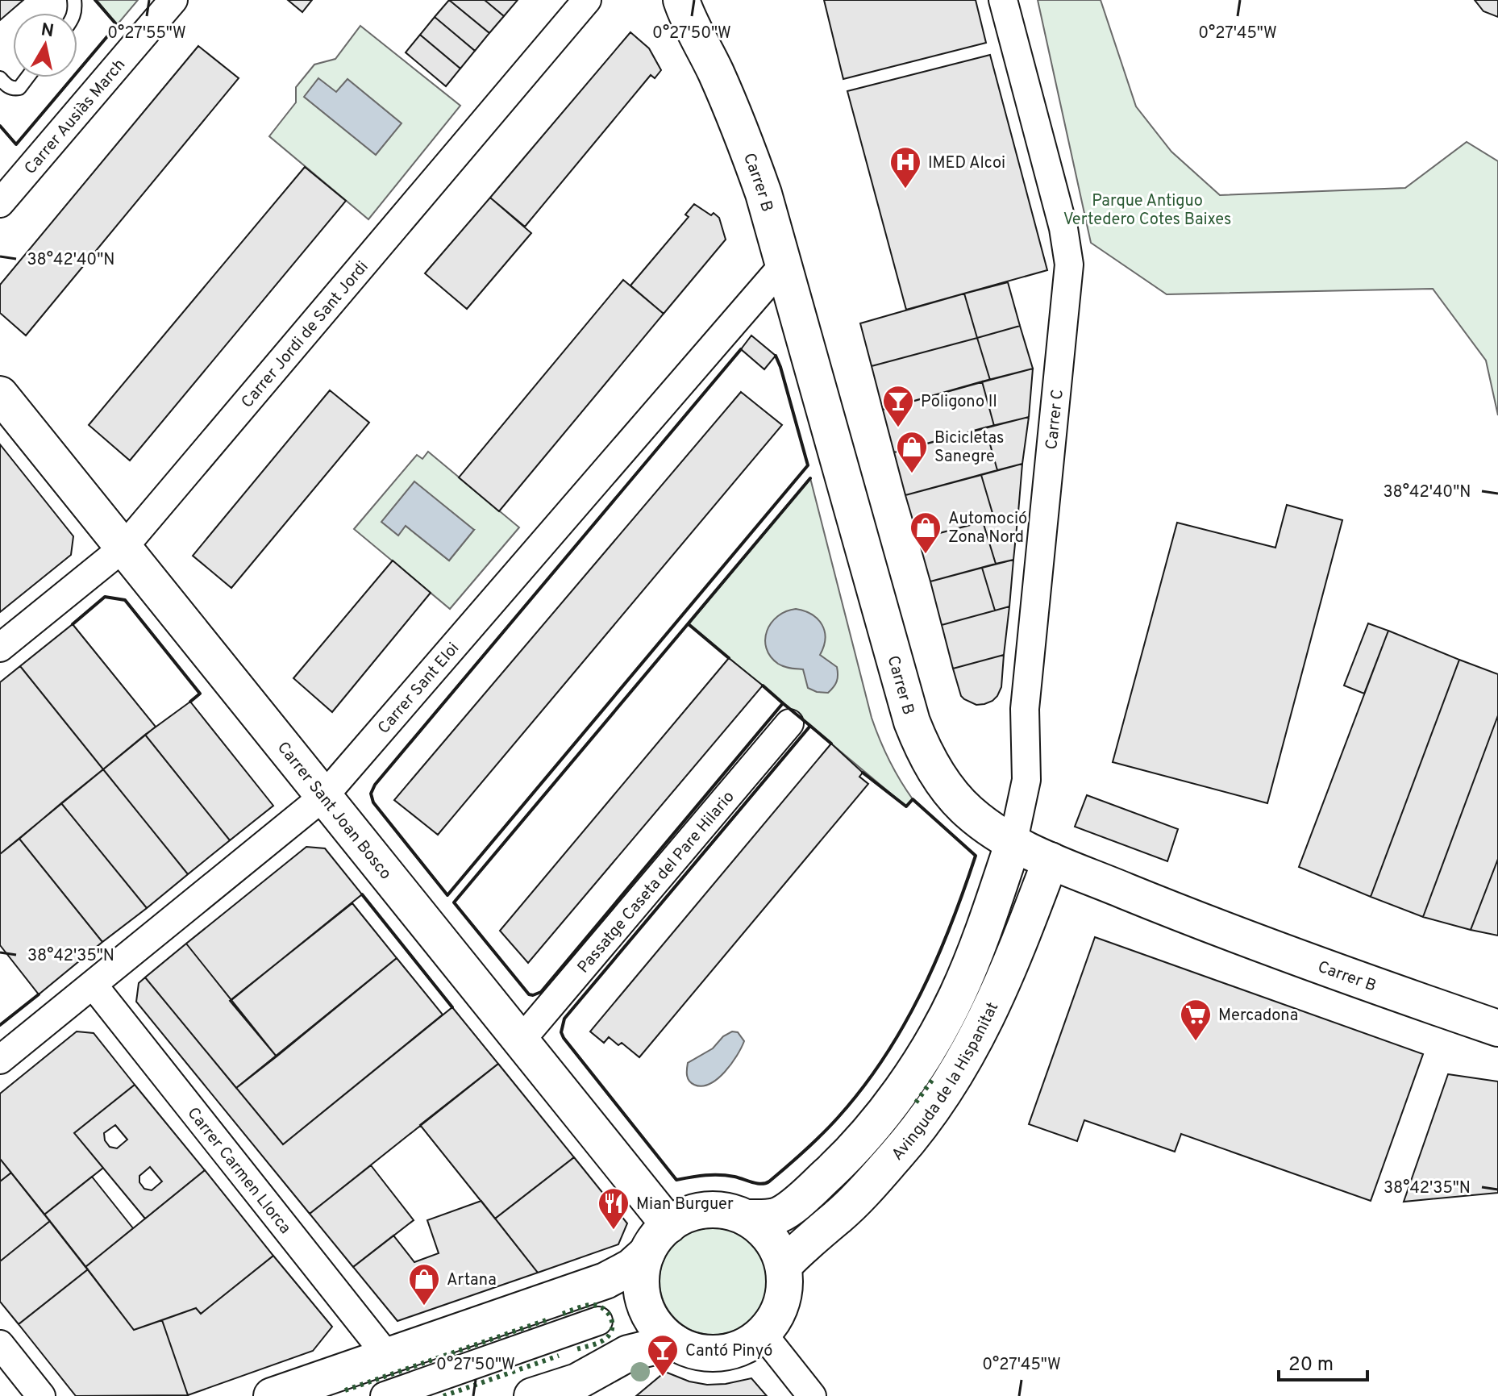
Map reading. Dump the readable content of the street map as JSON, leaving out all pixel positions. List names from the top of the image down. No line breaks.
{"streets":{"street":["Carrer Ausiàs March","Carrer B","Carrer Jordi de Sant Jordi","Carrer C","Carrer Sant Eloi","Carrer Sant Joan Bosco","Passatge Caseta del Pare Hilario","Avinguda de la Hispanitat","Carrer Carmen Llorca"]},"crossings":[["Carrer B","Carrer C"],["Carrer B","Carrer Sant Eloi"],["Carrer B","Avinguda de la Hispanitat"],["Carrer Jordi de Sant Jordi","Carrer Sant Joan Bosco"],["Carrer C","Avinguda de la Hispanitat"],["Carrer Sant Eloi","Carrer Sant Joan Bosco"],["Carrer Sant Eloi","Carrer Carmen Llorca"],["Carrer Sant Joan Bosco","Passatge Caseta del Pare Hilario"],["Carrer Sant Joan Bosco","Avinguda de la Hispanitat"]],"parks":["Parque Antiguo Vertedero Cotes Baixes"],"places":{"hospital":["IMED Alcoi"],"bar":["Poligono II","Cantó Pinyó"],"shop":["Bicicletas Sanegre","Automoció Zona Nord","Artana"],"supermarket":["Mercadona"],"restaurant":["Mian Burguer"]},"scale_bar":"20 m","north":"top","coordinates":["0°27'55\"W","0°27'50\"W","0°27'45\"W","38°42'40\"N","38°42'35\"N"]}
